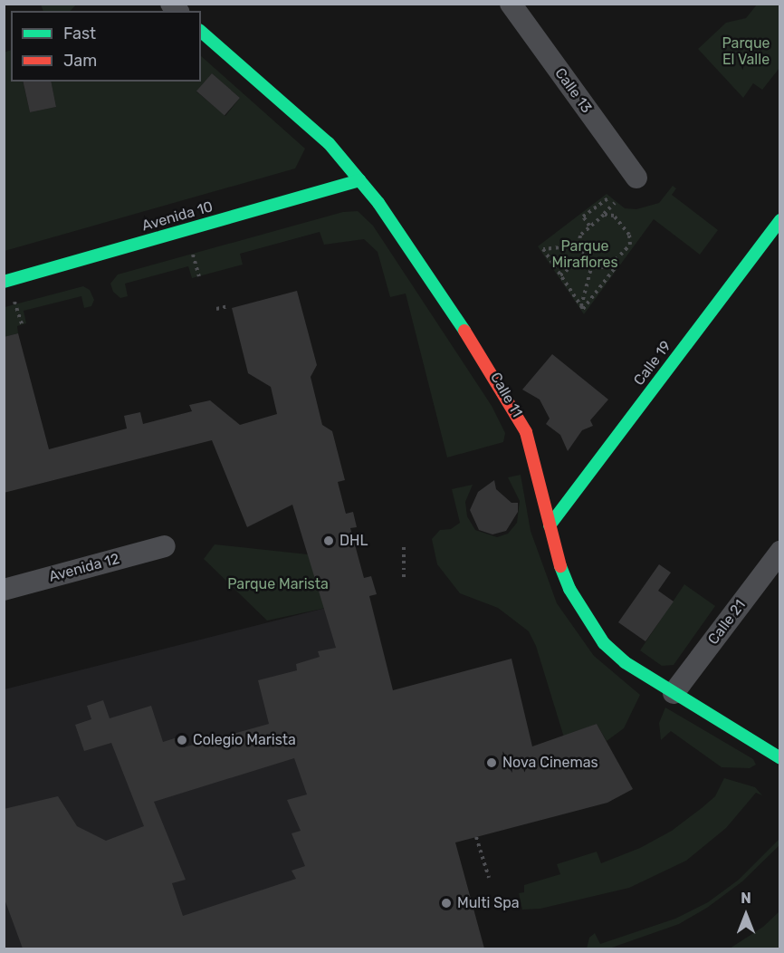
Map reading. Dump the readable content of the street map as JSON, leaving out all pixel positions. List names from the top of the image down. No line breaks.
{"streets":{"street":["Calle 13","Avenida 10","Calle 19","Calle 11","Avenida 12","Calle 21"]},"crossings":[["Avenida 10","Calle 11"],["Calle 19","Calle 11"],["Calle 11","Calle 21"]],"parks":["Parque El Valle","Parque Miraflores","Parque Marista"],"places":["DHL","Colegio Marista","Nova Cinemas","Multi Spa"],"legend":["Fast","Jam"],"north":"top"}
